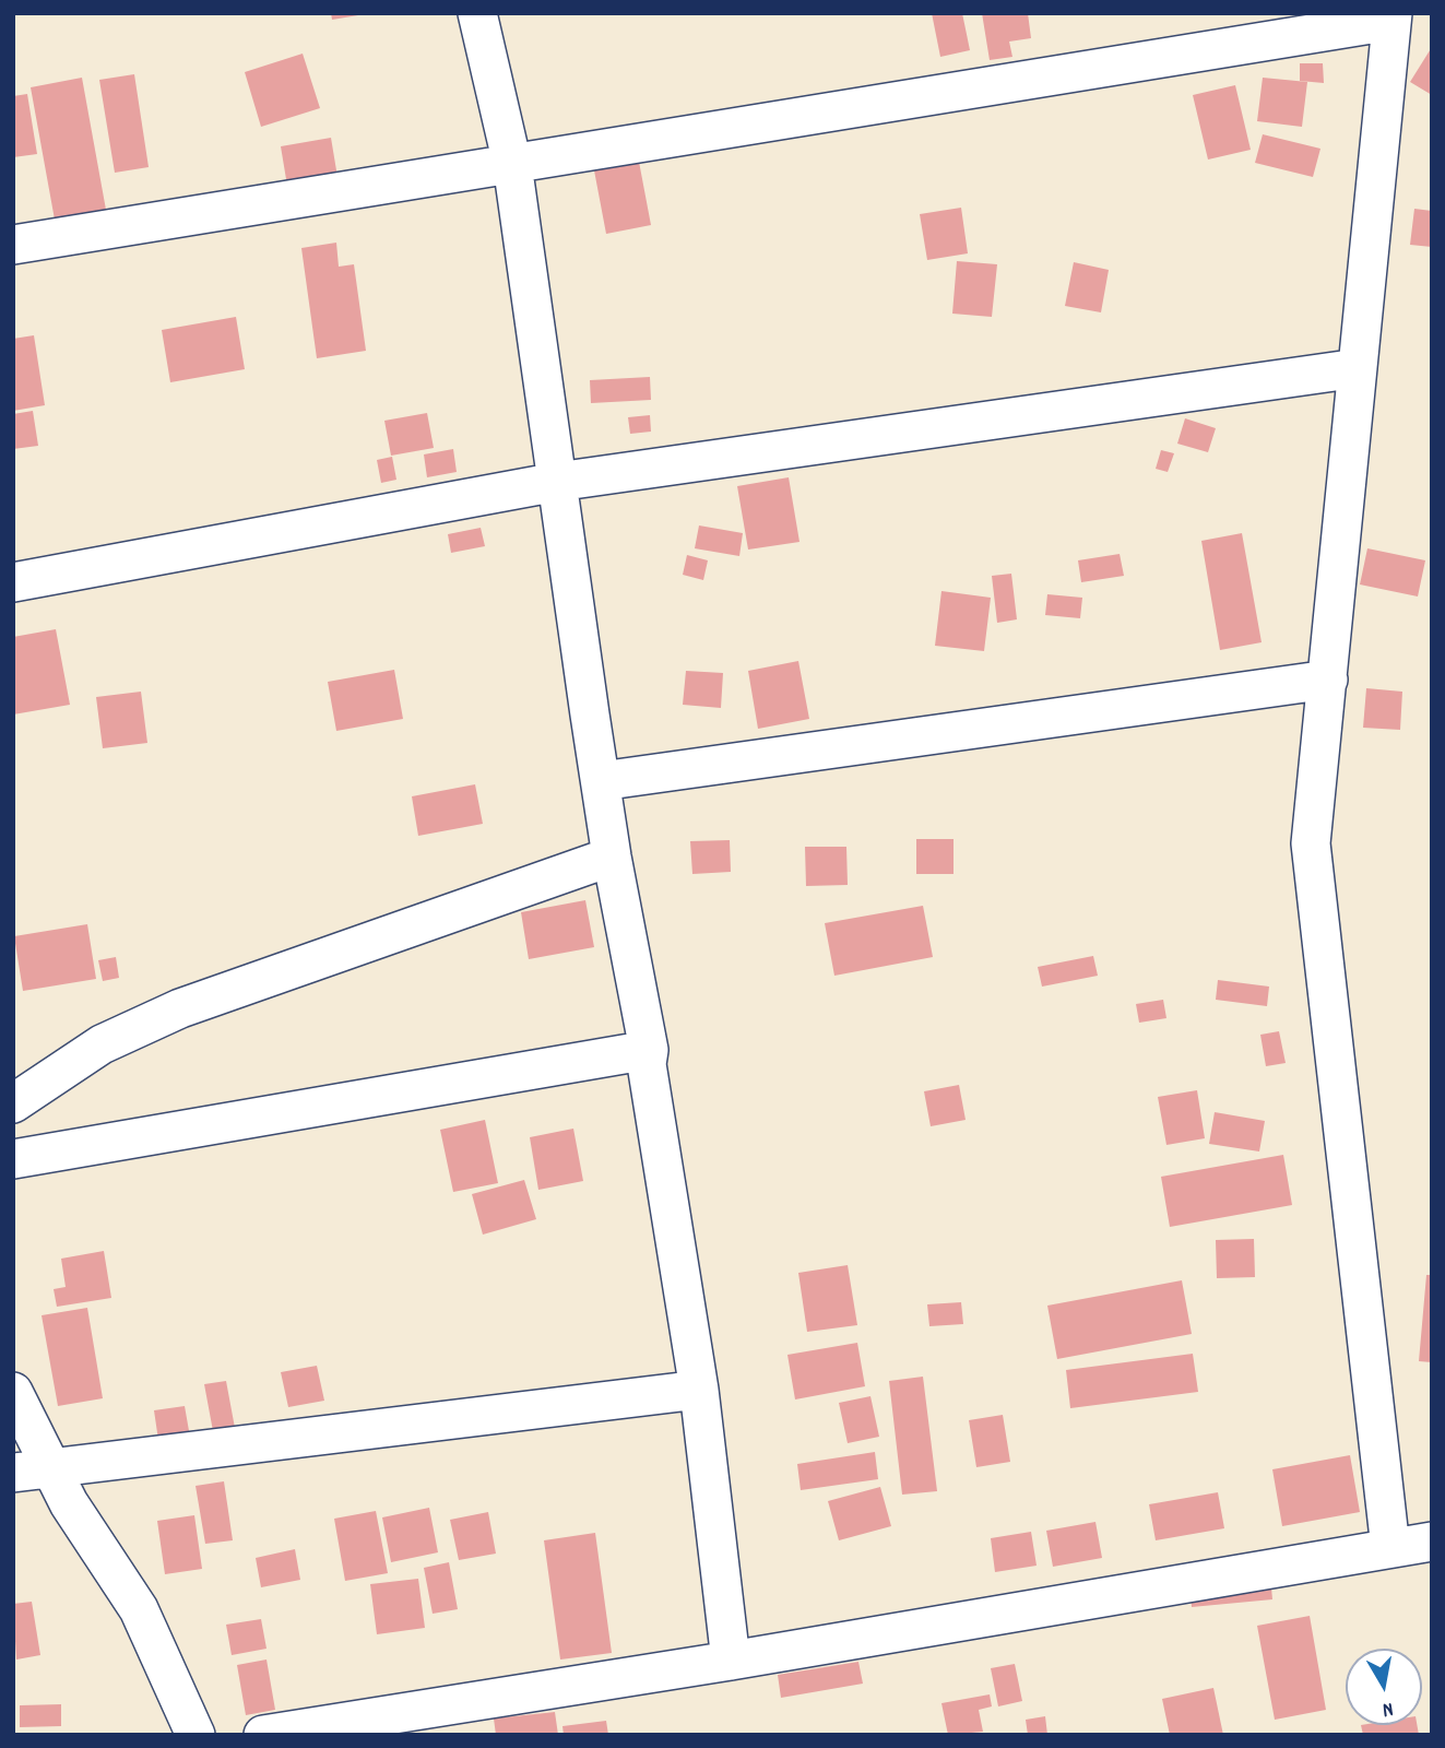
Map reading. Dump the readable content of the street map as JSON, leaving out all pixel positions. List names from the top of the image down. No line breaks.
{"north":"bottom"}
